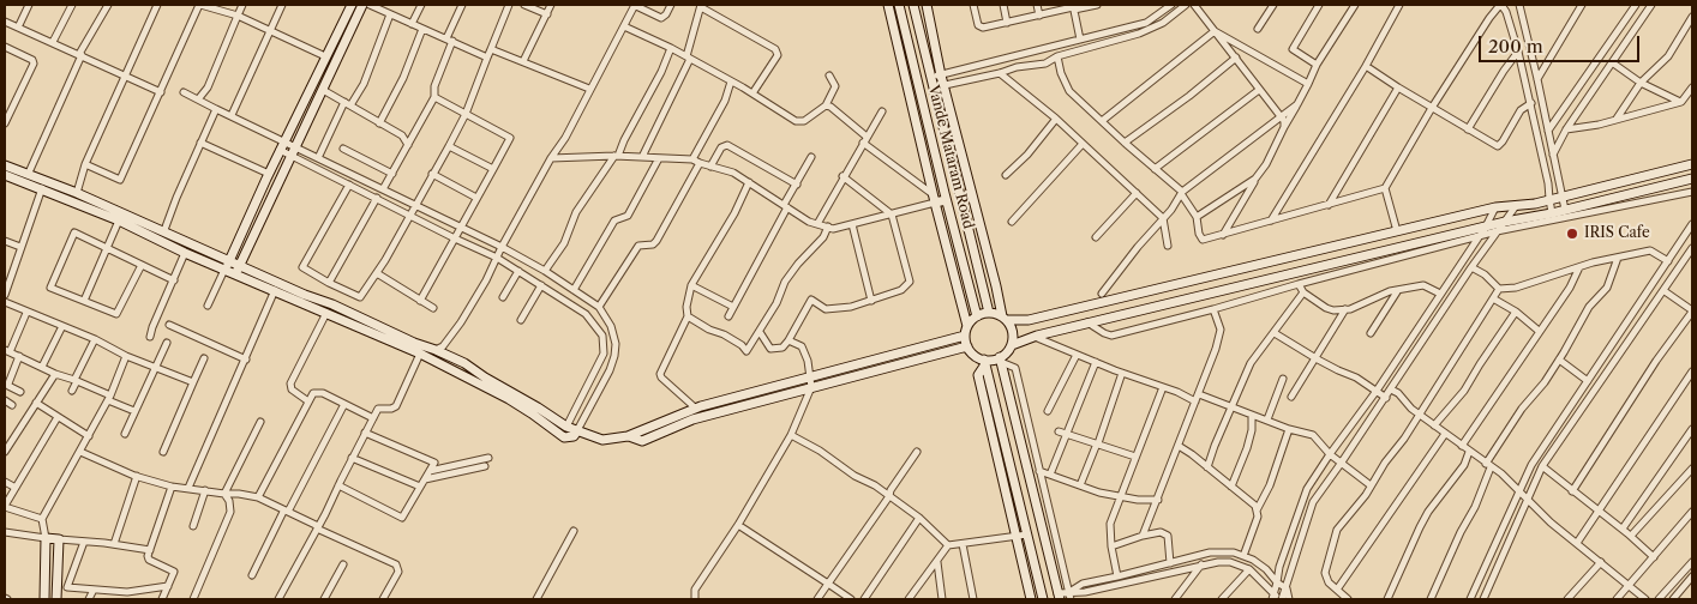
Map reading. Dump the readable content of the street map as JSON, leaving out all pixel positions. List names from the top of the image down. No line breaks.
{"streets":{"street":["Vande Mataram Road"]},"places":["IRIS Cafe"],"scale_bar":"200 m"}
